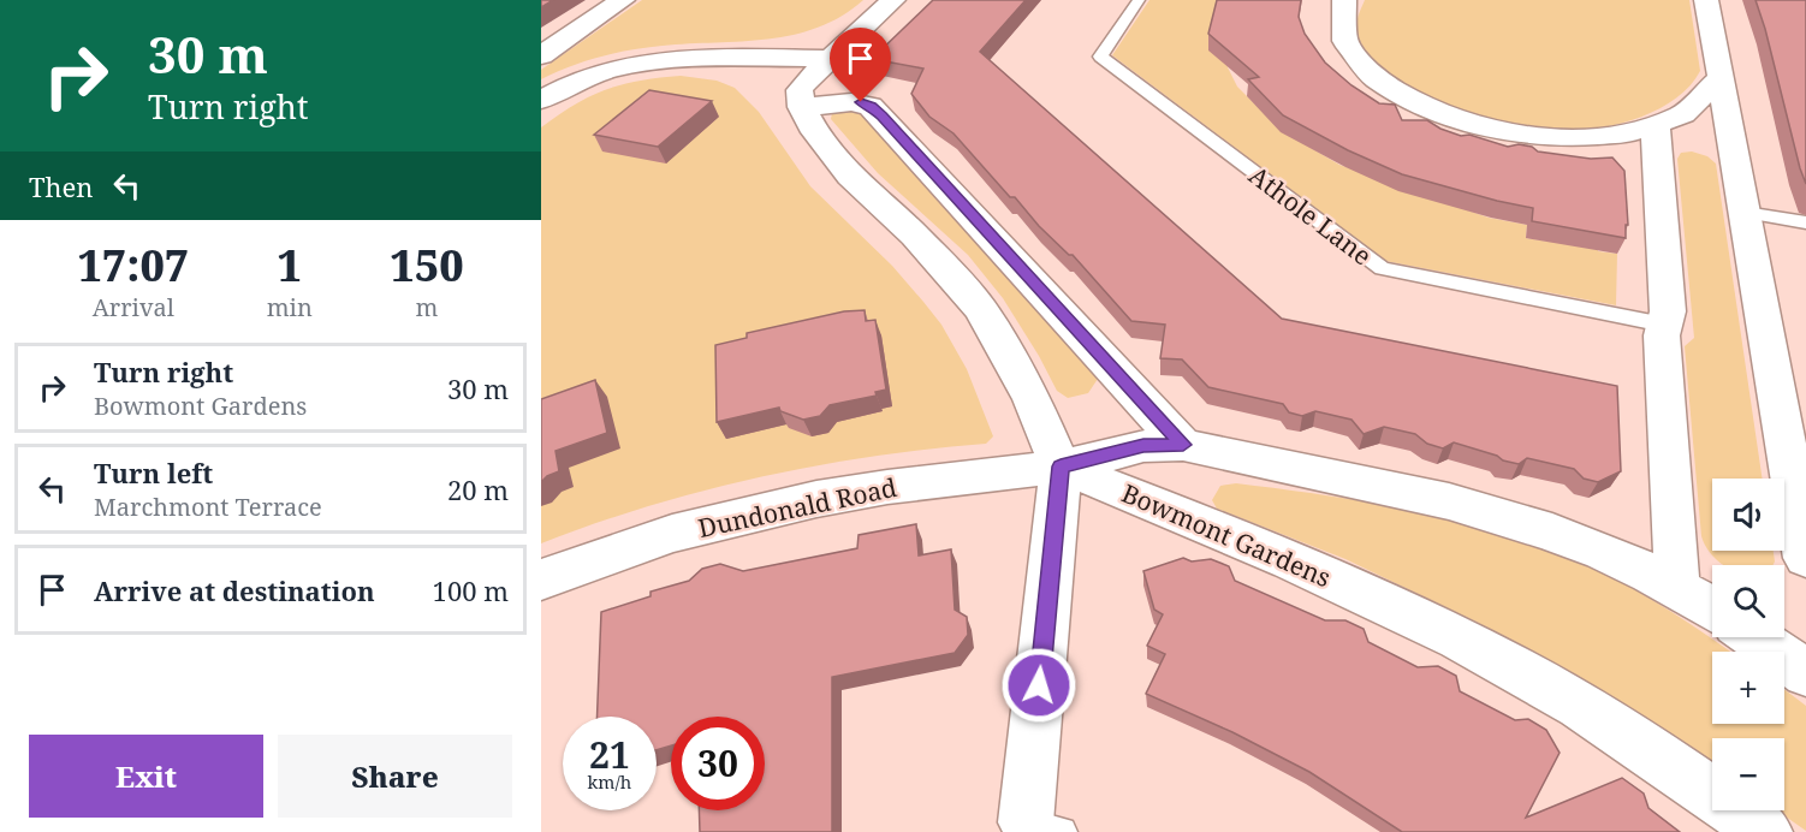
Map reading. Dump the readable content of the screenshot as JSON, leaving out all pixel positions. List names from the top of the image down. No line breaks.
{"streets":{"street":["Dundonald Road","Bowmont Gardens"],"lane":["Athole Lane"]},"crossings":[["Dundonald Road","Bowmont Gardens"]],"page":{"turn":["30 m","Turn right"],"then":"Then","eta":["17:07","Arrival","1","min","150","m"],"list":[{"name":"Turn right","note":"Bowmont Gardens","value":"30 m"},{"name":"Turn left","note":"Marchmont Terrace","value":"20 m"},{"name":"Arrive at destination","value":"100 m"}],"map_buttons":["+","−"],"speed":"21 km/h","limit":"30","buttons":["Exit","Share"]}}
